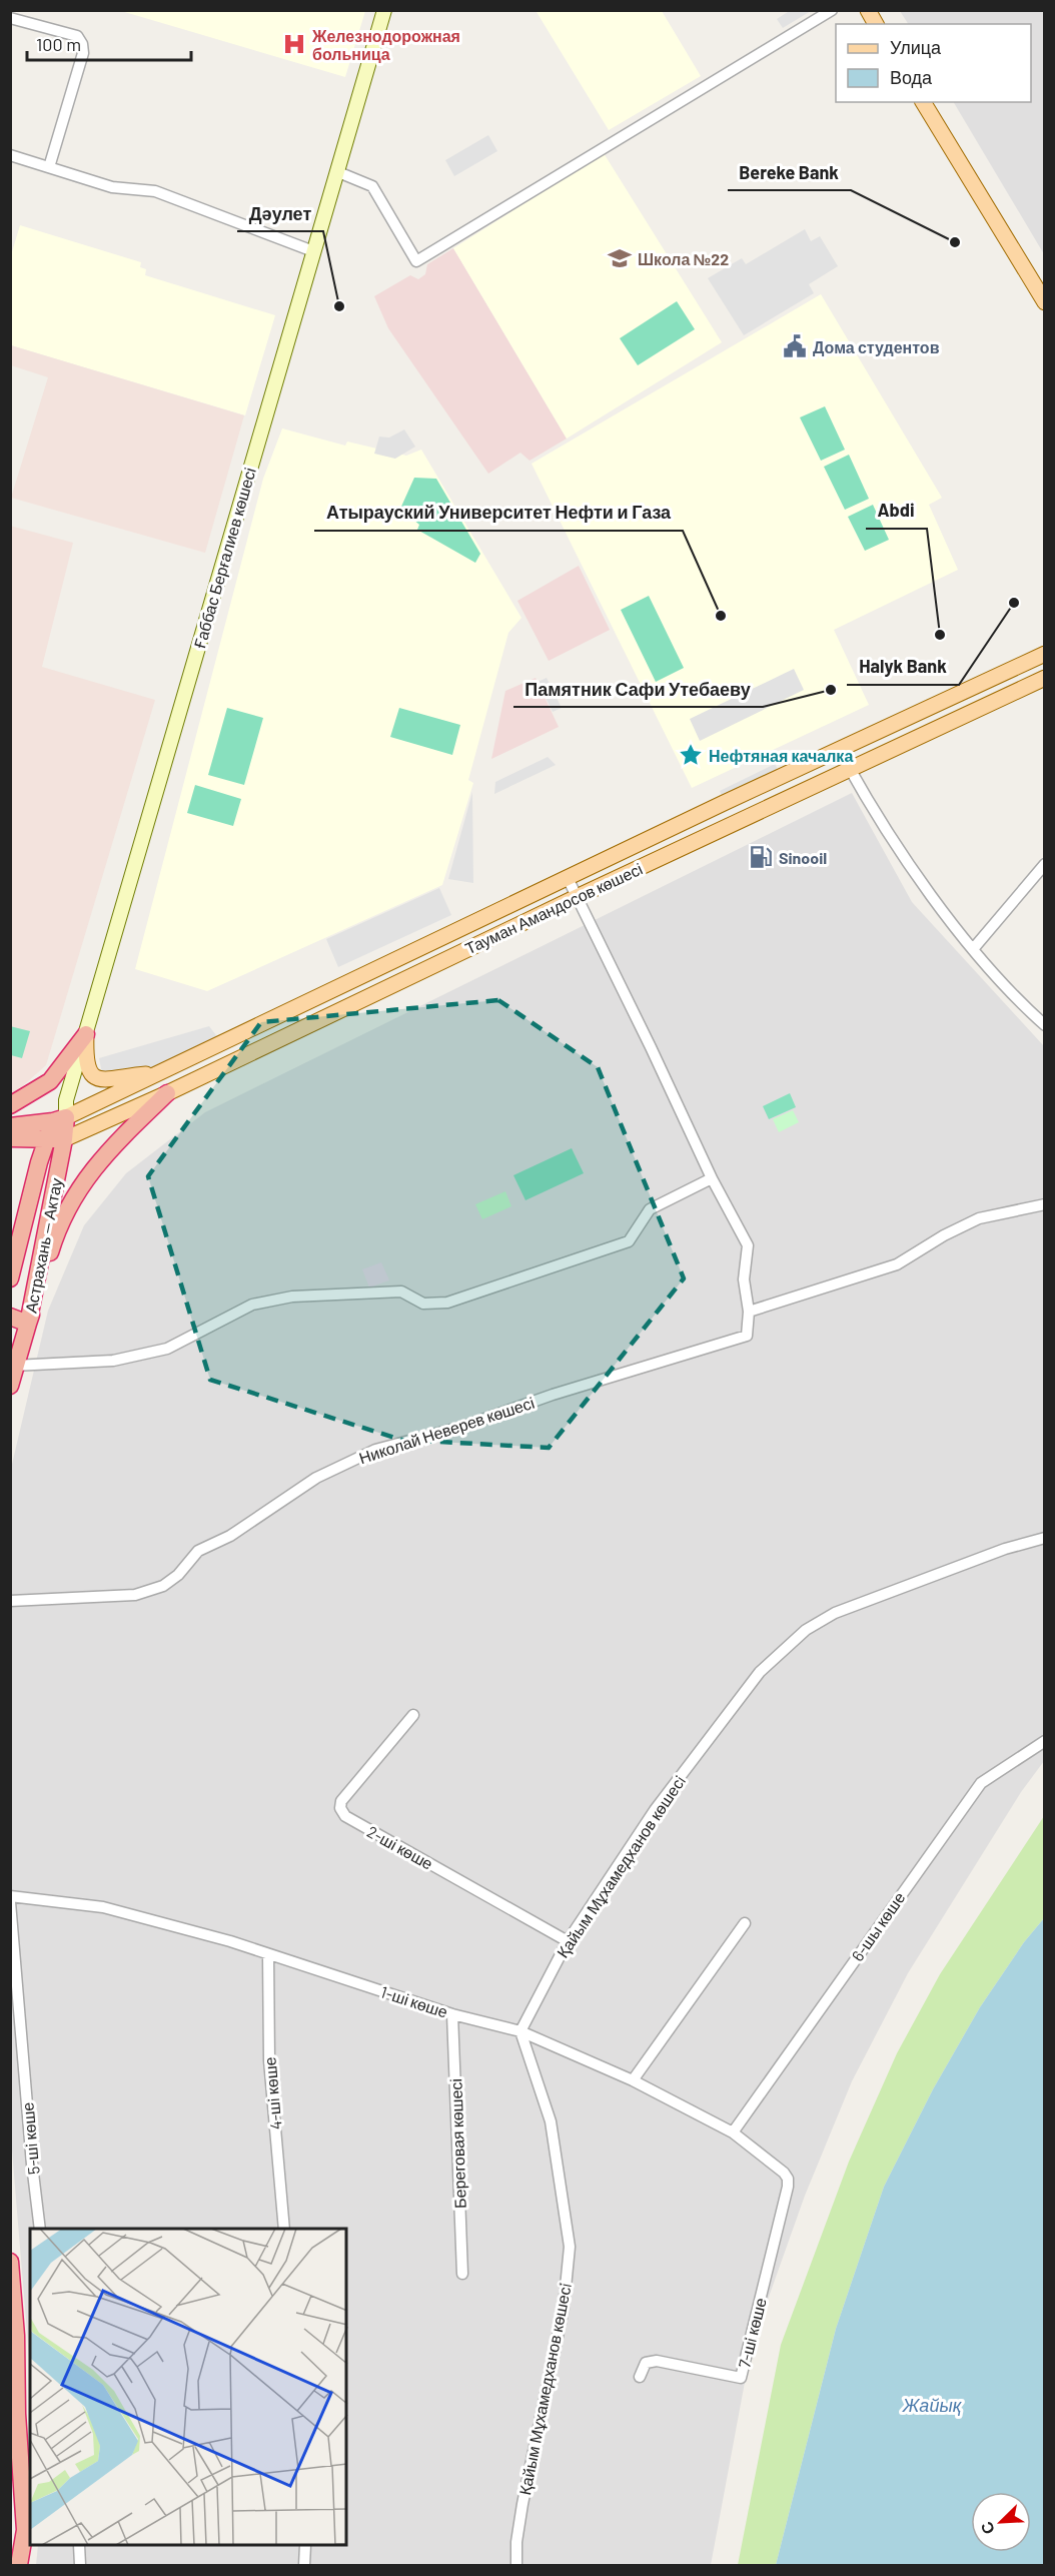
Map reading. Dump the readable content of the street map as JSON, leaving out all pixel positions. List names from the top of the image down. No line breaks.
{"streets":{"highway":["Астрахань — Актау"],"main road":["Ғаббас Берғалиев көшесі","Тауман Амандосов көшесі"],"street":["Николай Неверев көшесі","2-ші көше","Қайым Мұхамедханов көшесi","6-шы көше","1-ші көше","4-шi көше","5-шi көше","Береговая көшесі","7-шi көше"]},"crossings":[["Ғаббас Берғалиев көшесі","Тауман Амандосов көшесі"],["Ғаббас Берғалиев көшесі","Астрахань — Актау"],["Тауман Амандосов көшесі","Астрахань — Актау"],["Тауман Амандосов көшесі","Николай Неверев көшесі"],["2-ші көше","Қайым Мұхамедханов көшесi"],["Қайым Мұхамедханов көшесi","1-ші көше"],["6-шы көше","1-ші көше"],["1-ші көше","4-шi көше"],["1-ші көше","Береговая көшесі"],["1-ші көше","7-шi көше"]],"water":["Жайық"],"places":{"hospital":["Железнодорожная больница"],"other":["Bereke Bank","Дәулет","Halyk Bank","Атырауский Университет Нефти и Газа","Abdi","Памятник Сафи Утебаеву"],"school or university":["Школа №22"],"public building":["Дома студентов"],"place":["Нефтяная качалка"],"fuel station":["Sinooil"]},"legend":["Улица","Вода"],"scale_bar":"100 m","north":"bottom left"}
